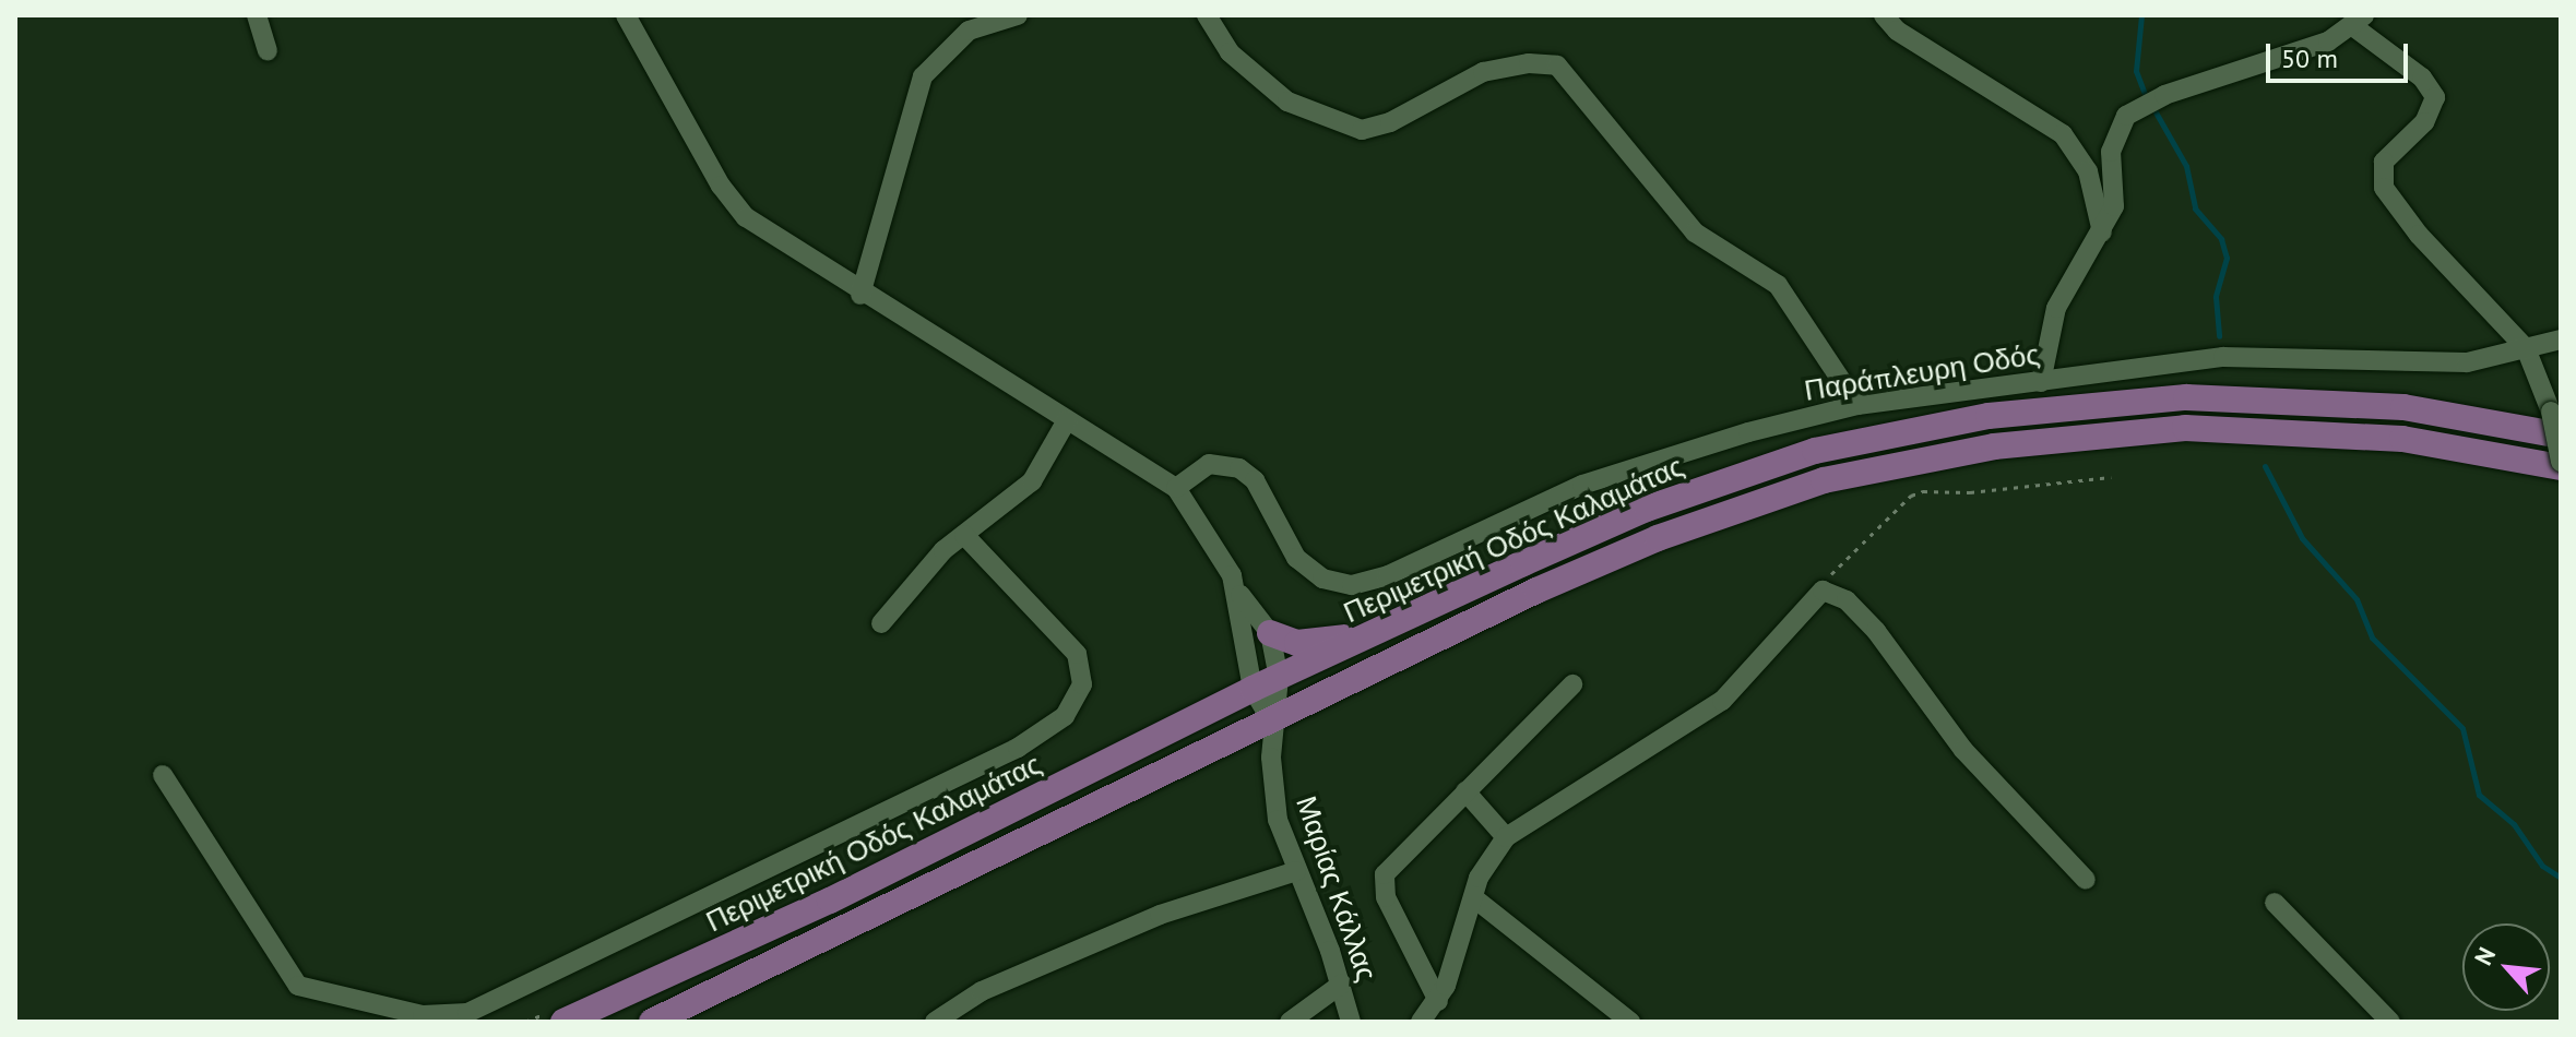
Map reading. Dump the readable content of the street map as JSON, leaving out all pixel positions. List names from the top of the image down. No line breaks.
{"streets":{"main road":["Περιμετρική Οδός Καλαμάτας"],"street":["Παράπλευρη Οδός","Μαρίας Κάλλας"]},"crossings":[["Περιμετρική Οδός Καλαμάτας","Μαρίας Κάλλας"]],"scale_bar":"50 m","north":"top left"}
